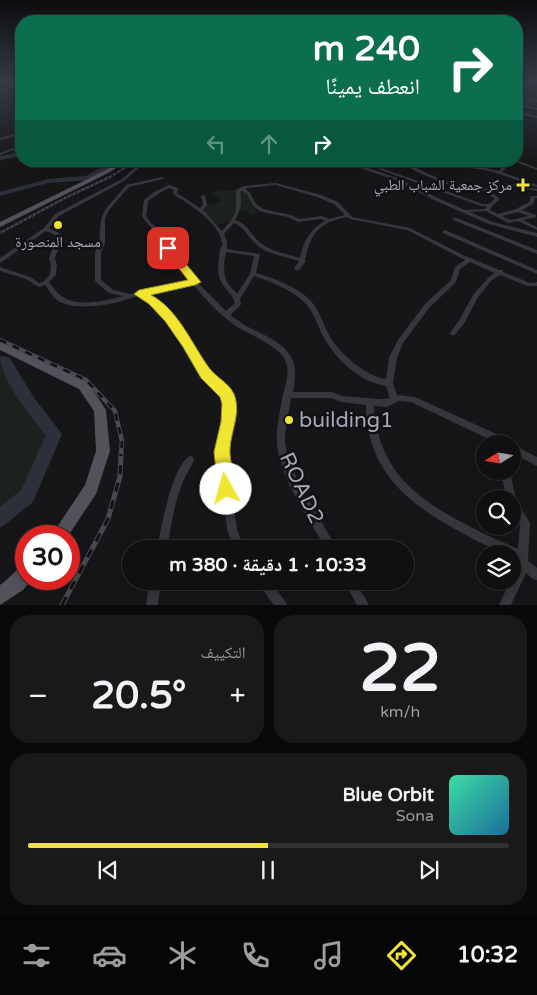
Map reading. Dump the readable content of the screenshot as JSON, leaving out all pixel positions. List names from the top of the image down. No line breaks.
{"streets":{"street":["ROAD2"]},"places":{"health":["مركز جمعية الشباب الطبي"],"other":["مسجد المنصورة","building1"]},"north":"left","page":{"turn":["240 m","انعطف يمينًا"],"limit":"30","trip":"10:33 · 1 دقيقة · 380 m","tile":[["22","km/h"],"التكييف"],"heat":["−","20.5°","+"],"song":["Blue Orbit","Sona"],"tabs":"10:32"}}
